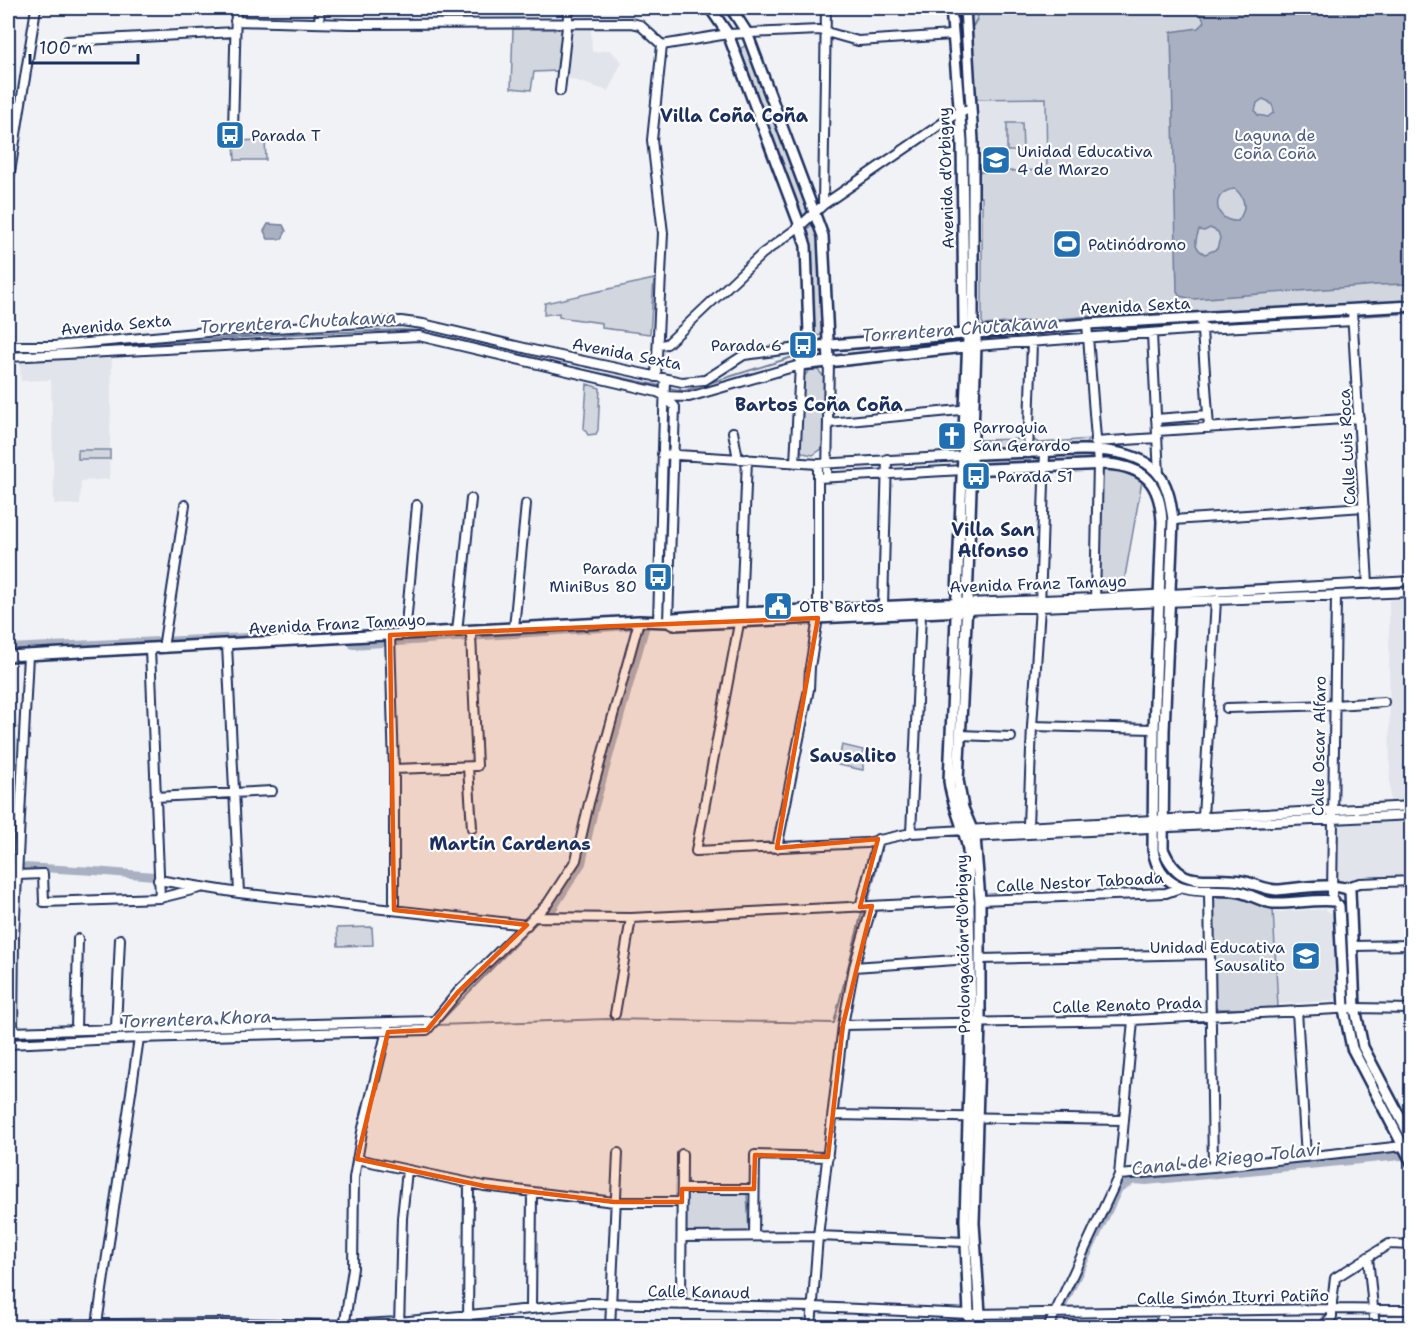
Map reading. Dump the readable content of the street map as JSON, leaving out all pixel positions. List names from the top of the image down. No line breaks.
{"streets":{"main road":["Avenida d'Orbigny","Avenida Sexta","Avenida Franz Tamayo","Calle Oscar Alfaro","Prolongación d'Orbigny"],"street":["Calle Luis Roca","Calle Nestor Taboada","Calle Renato Prada","Calle Kanaud","Calle Simón Iturri Patiño"]},"crossings":[["Avenida d'Orbigny","Avenida Sexta"],["Avenida d'Orbigny","Prolongación d'Orbigny"],["Avenida Sexta","Calle Luis Roca"],["Avenida Sexta","Prolongación d'Orbigny"],["Calle Luis Roca","Avenida Franz Tamayo"],["Avenida Franz Tamayo","Calle Oscar Alfaro"],["Avenida Franz Tamayo","Prolongación d'Orbigny"],["Calle Oscar Alfaro","Calle Renato Prada"],["Calle Nestor Taboada","Prolongación d'Orbigny"],["Prolongación d'Orbigny","Calle Renato Prada"],["Prolongación d'Orbigny","Calle Kanaud"],["Calle Kanaud","Calle Simón Iturri Patiño"]],"districts":["Villa Coña Coña","Bartos Coña Coña","Villa San Alfonso","Sausalito","Martín Cardenas"],"water":["Torrentera Chutakawa","Torrentera Khora","Canal de Riego Tolavi"],"parks":["Laguna de Coña Coña"],"places":{"bus stop":["Parada T","Parada 6","Parada 51","Parada MiniBus 80"],"school or university":["Unidad Educativa 4 de Marzo","Unidad Educativa Sausalito"],"sports":["Patinódromo"],"church":["Parroquia San Gerardo"],"public building":["OTB Bartos"]},"scale_bar":"100 m"}
